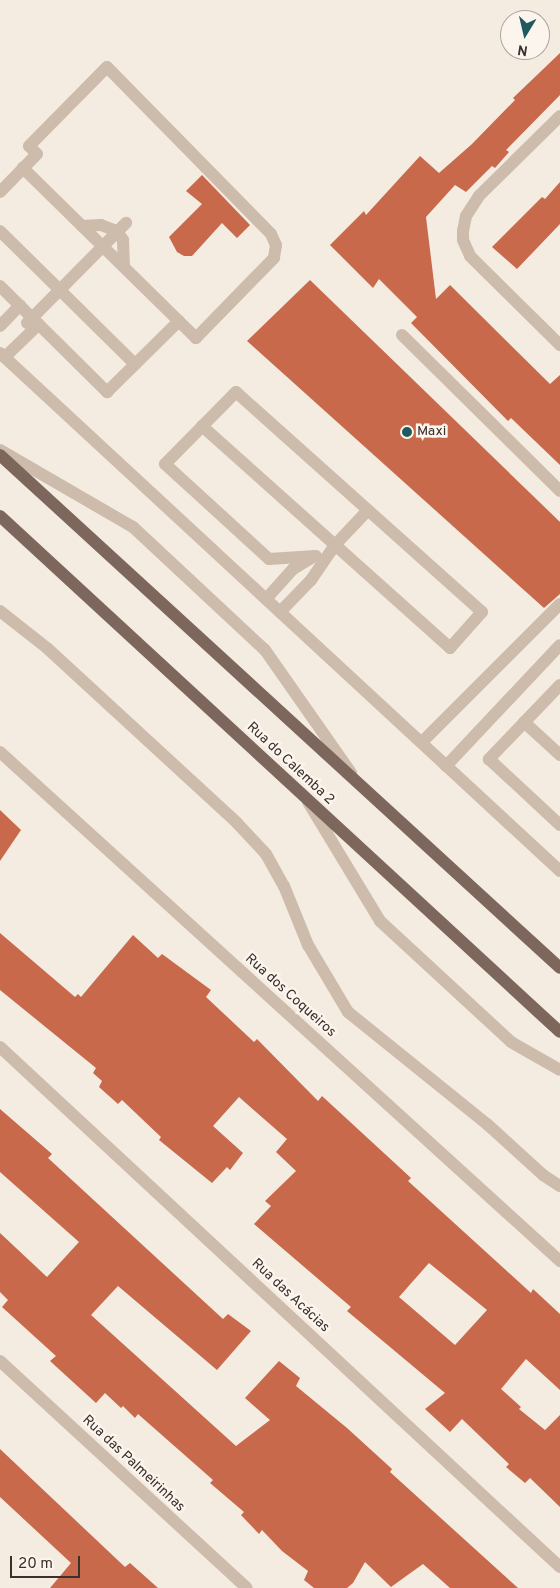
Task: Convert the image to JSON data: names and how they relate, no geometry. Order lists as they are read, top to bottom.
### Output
{
  "streets": {
    "main road": ["Rua do Calemba 2"],
    "street": ["Rua dos Coqueiros", "Rua das Acácias", "Rua das Palmeirinhas"]
  },
  "places": ["Maxi"],
  "scale_bar": "20 m",
  "north": "bottom"
}
